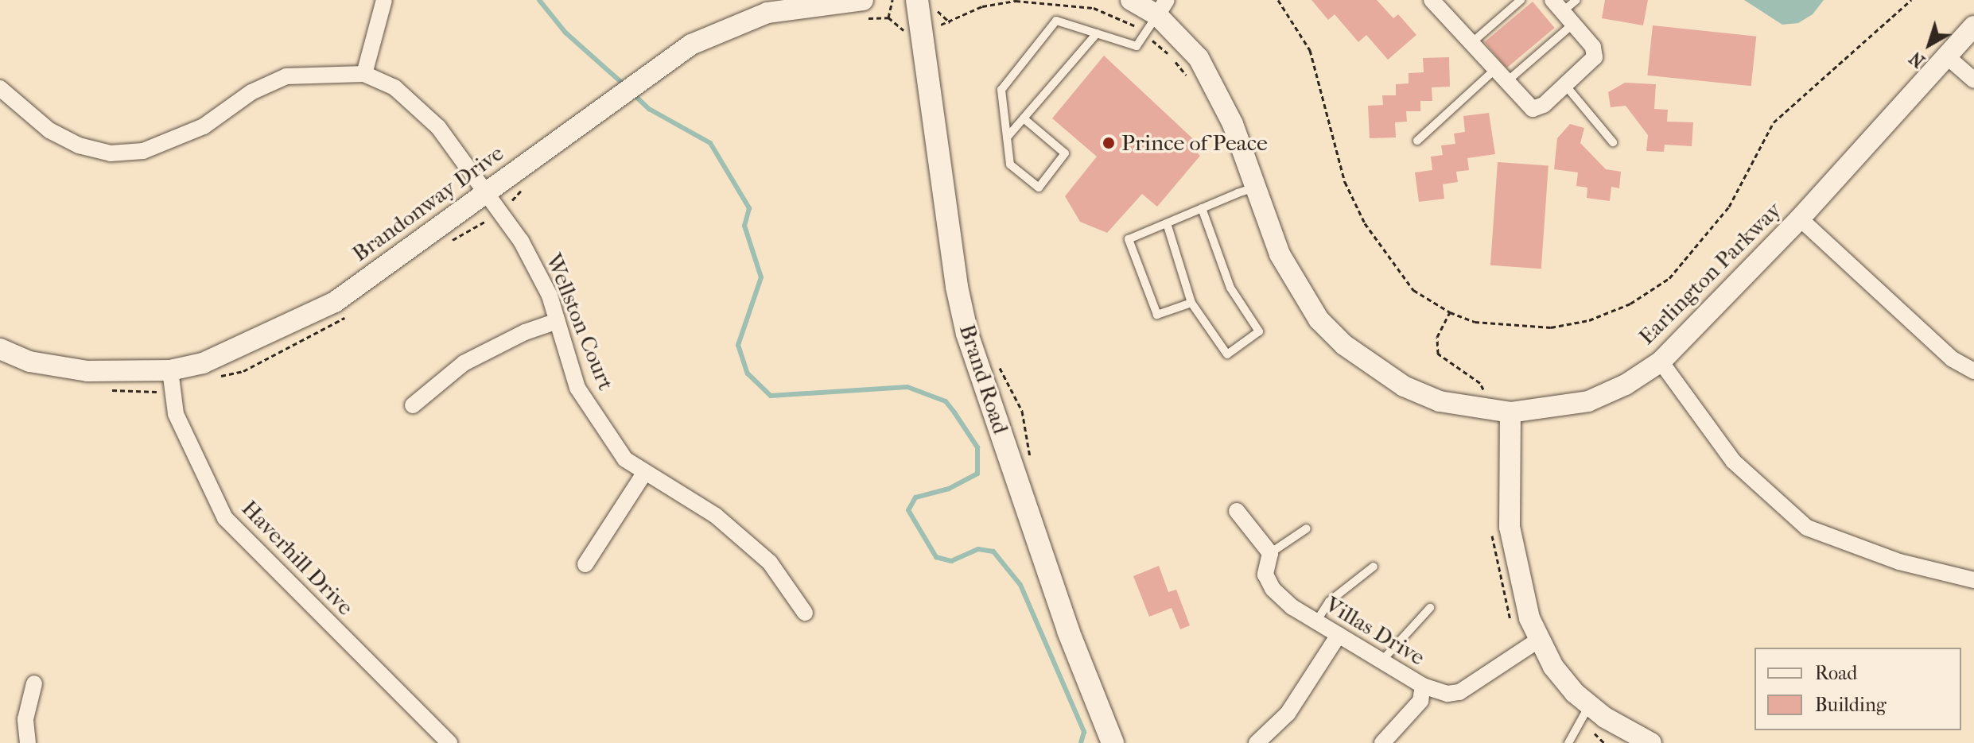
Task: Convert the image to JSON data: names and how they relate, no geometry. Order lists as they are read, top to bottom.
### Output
{
  "streets": {
    "main road": ["Brand Road"],
    "street": [
      "Brandonway Drive",
      "Earlington Parkway",
      "Wellston Court",
      "Haverhill Drive",
      "Villas Drive"
    ]
  },
  "crossings": [
    ["Brandonway Drive", "Wellston Court"],
    ["Brandonway Drive", "Haverhill Drive"]
  ],
  "places": ["Prince of Peace"],
  "legend": ["Road", "Building"],
  "north": "bottom left"
}
